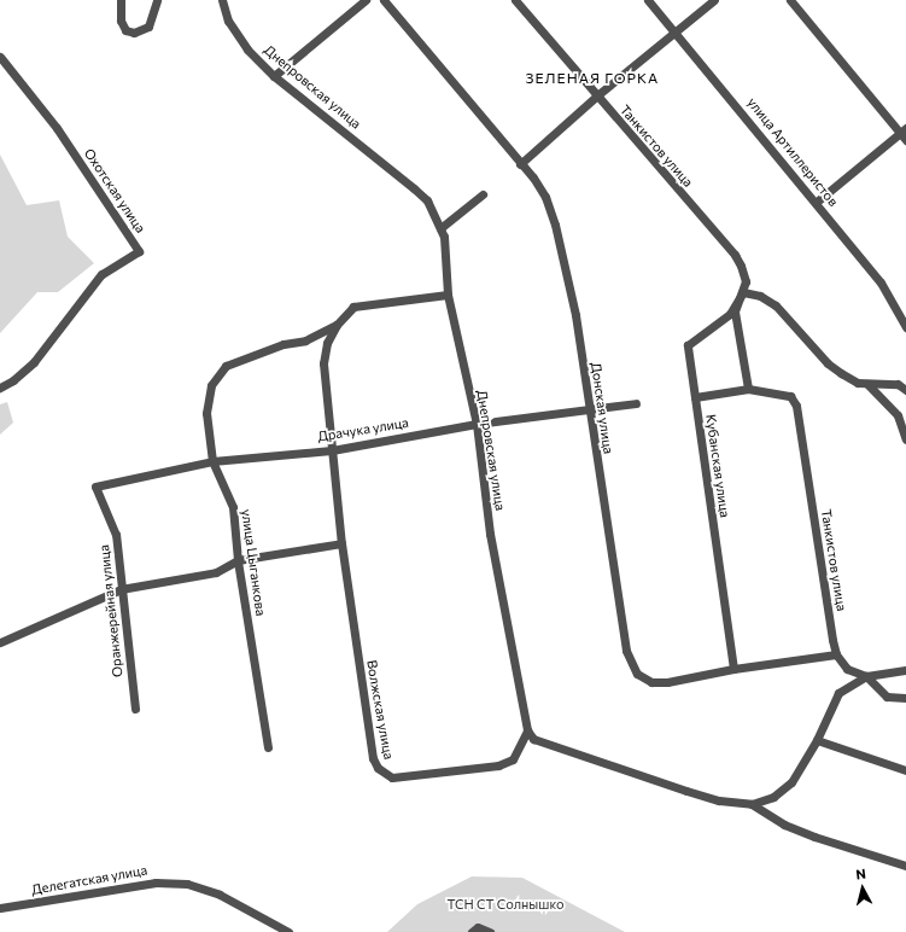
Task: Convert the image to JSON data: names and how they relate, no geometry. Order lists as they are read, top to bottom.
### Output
{
  "streets": {
    "street": [
      "Днепровская улица",
      "Танкистов улица",
      "улица Артиллеристов",
      "Охотская улица",
      "Донская улица",
      "Драчука улица",
      "Кубанская улица",
      "улица Цыганкова",
      "Оранжерейная улица",
      "Волжская улица",
      "Делегатская улица"
    ]
  },
  "crossings": [
    ["Днепровская улица", "Драчука улица"],
    ["Днепровская улица", "Волжская улица"],
    ["Танкистов улица", "Донская улица"],
    ["Танкистов улица", "Кубанская улица"],
    ["Донская улица", "Драчука улица"],
    ["Донская улица", "Кубанская улица"],
    ["Драчука улица", "улица Цыганкова"],
    ["Драчука улица", "Оранжерейная улица"],
    ["Драчука улица", "Волжская улица"],
    ["улица Цыганкова", "Волжская улица"]
  ],
  "districts": ["ЗЕЛЕНАЯ ГОРКА"],
  "parks": ["ТСН СТ Солнышко"],
  "north": "top"
}
